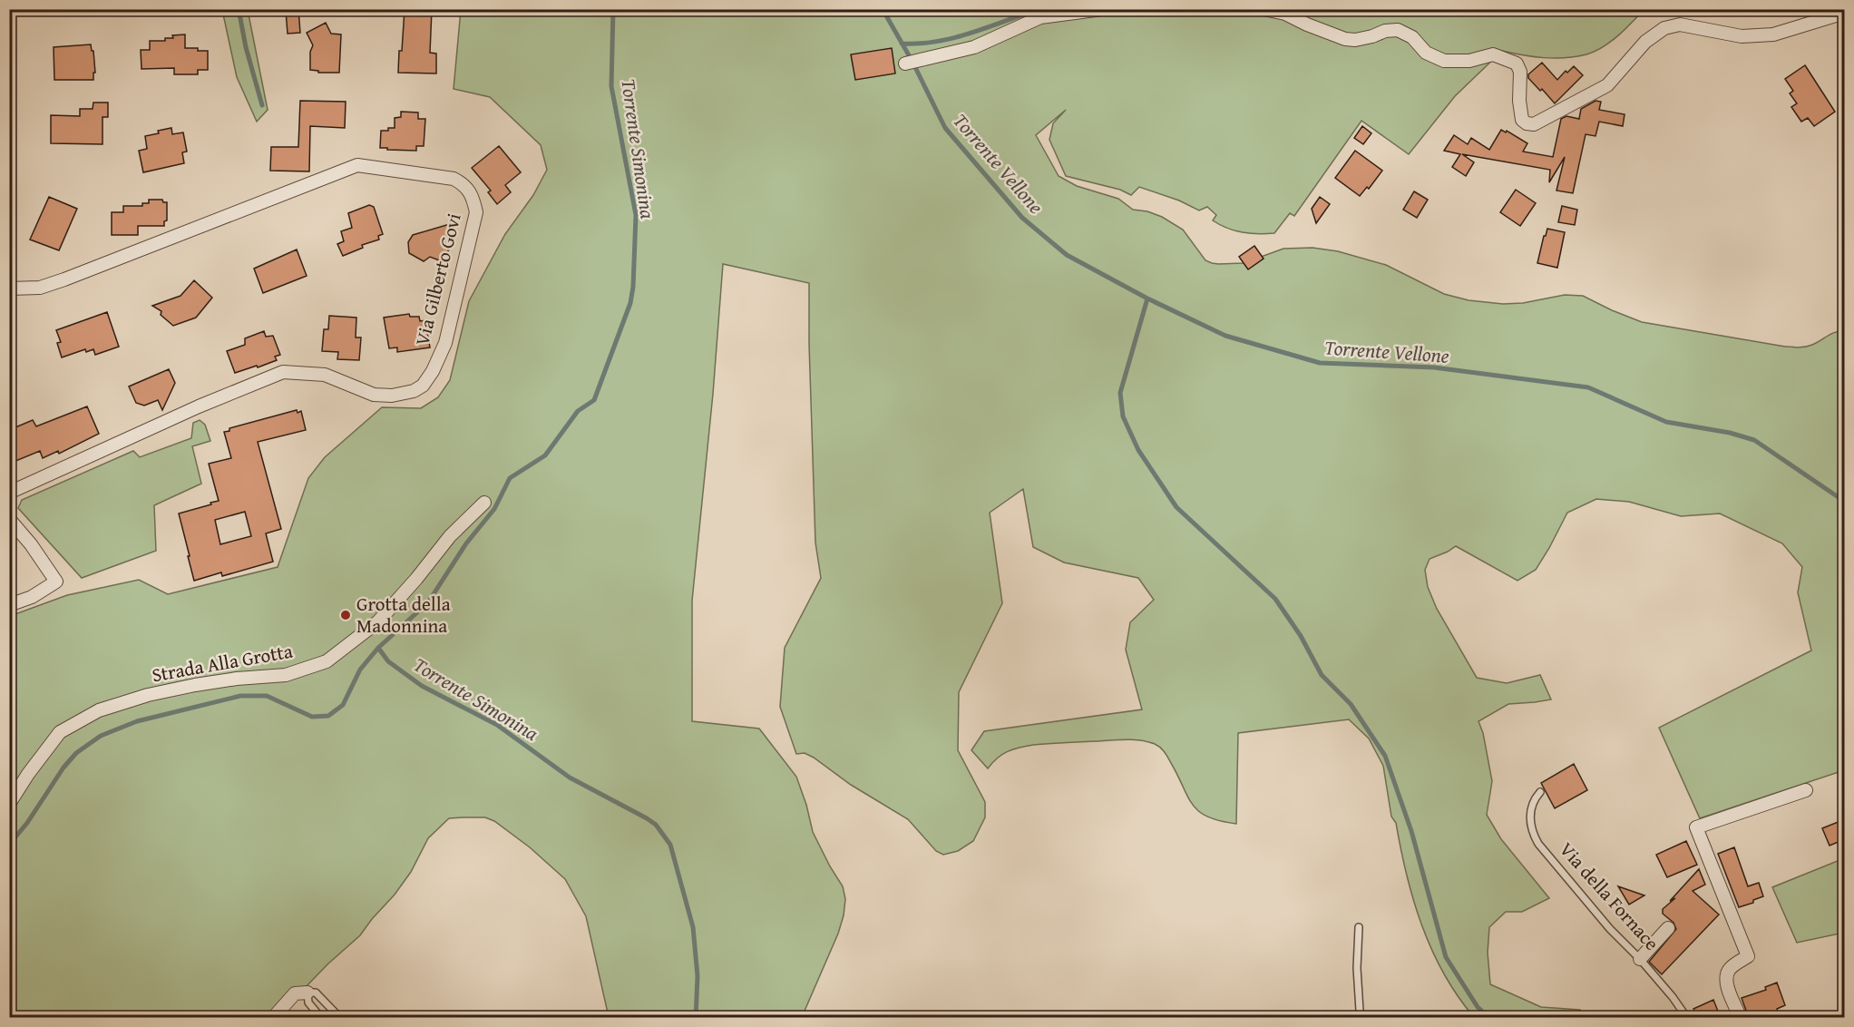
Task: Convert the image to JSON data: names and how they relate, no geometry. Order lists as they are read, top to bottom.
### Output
{
  "streets": {
    "street": ["Via Gilberto Govi", "Strada Alla Grotta"],
    "lane": ["Via della Fornace"]
  },
  "water": ["Torrente Simonina", "Torrente Vellone"],
  "places": ["Grotta della Madonnina"]
}
